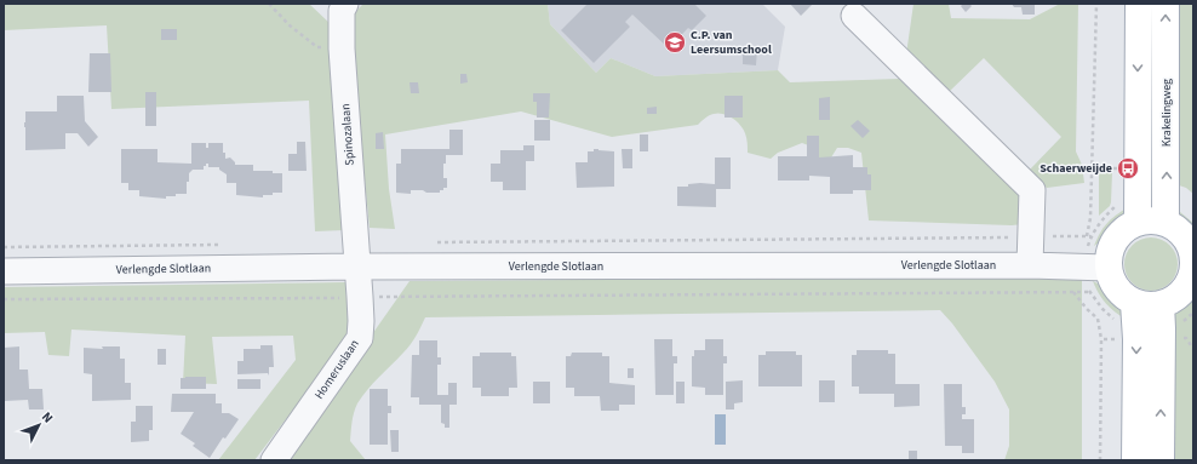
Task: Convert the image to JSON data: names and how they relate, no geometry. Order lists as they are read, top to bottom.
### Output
{
  "streets": {
    "main road": ["Krakelingweg"],
    "street": ["Spinozalaan", "Verlengde Slotlaan", "Homeruslaan"]
  },
  "crossings": [
    ["Krakelingweg", "Verlengde Slotlaan"],
    ["Spinozalaan", "Verlengde Slotlaan"],
    ["Spinozalaan", "Homeruslaan"],
    ["Verlengde Slotlaan", "Homeruslaan"]
  ],
  "places": {
    "school or university": ["C.P. van Leersumschool"],
    "bus stop": ["Schaerweijde"]
  },
  "north": "top right"
}
